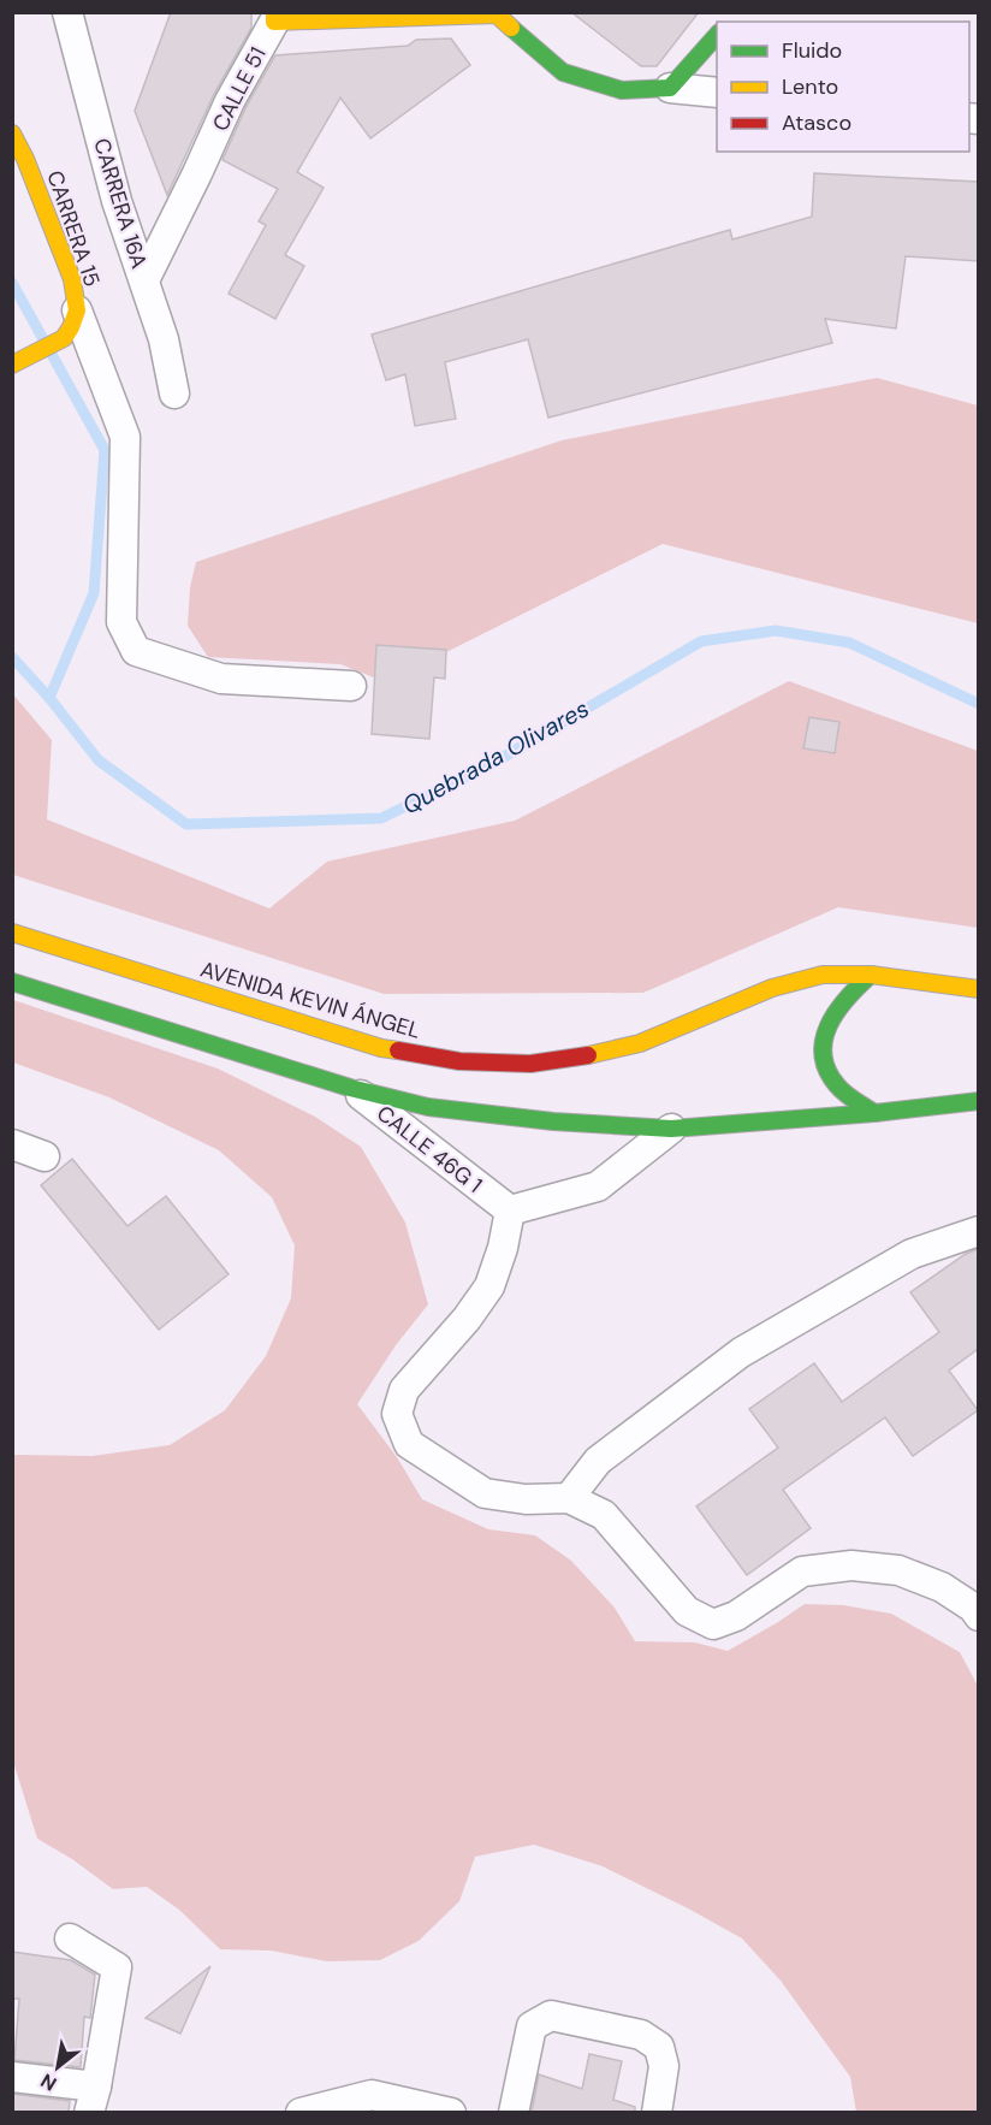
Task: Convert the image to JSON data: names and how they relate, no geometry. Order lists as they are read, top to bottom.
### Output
{
  "streets": {
    "main road": ["CALLE 51", "CARRERA 15", "AVENIDA KEVIN ÁNGEL"],
    "street": ["CARRERA 16A", "CALLE 46G 1"]
  },
  "crossings": [
    ["CALLE 51", "CARRERA 16A"]
  ],
  "water": ["Quebrada Olivares"],
  "legend": ["Fluido", "Lento", "Atasco"],
  "north": "bottom left"
}
